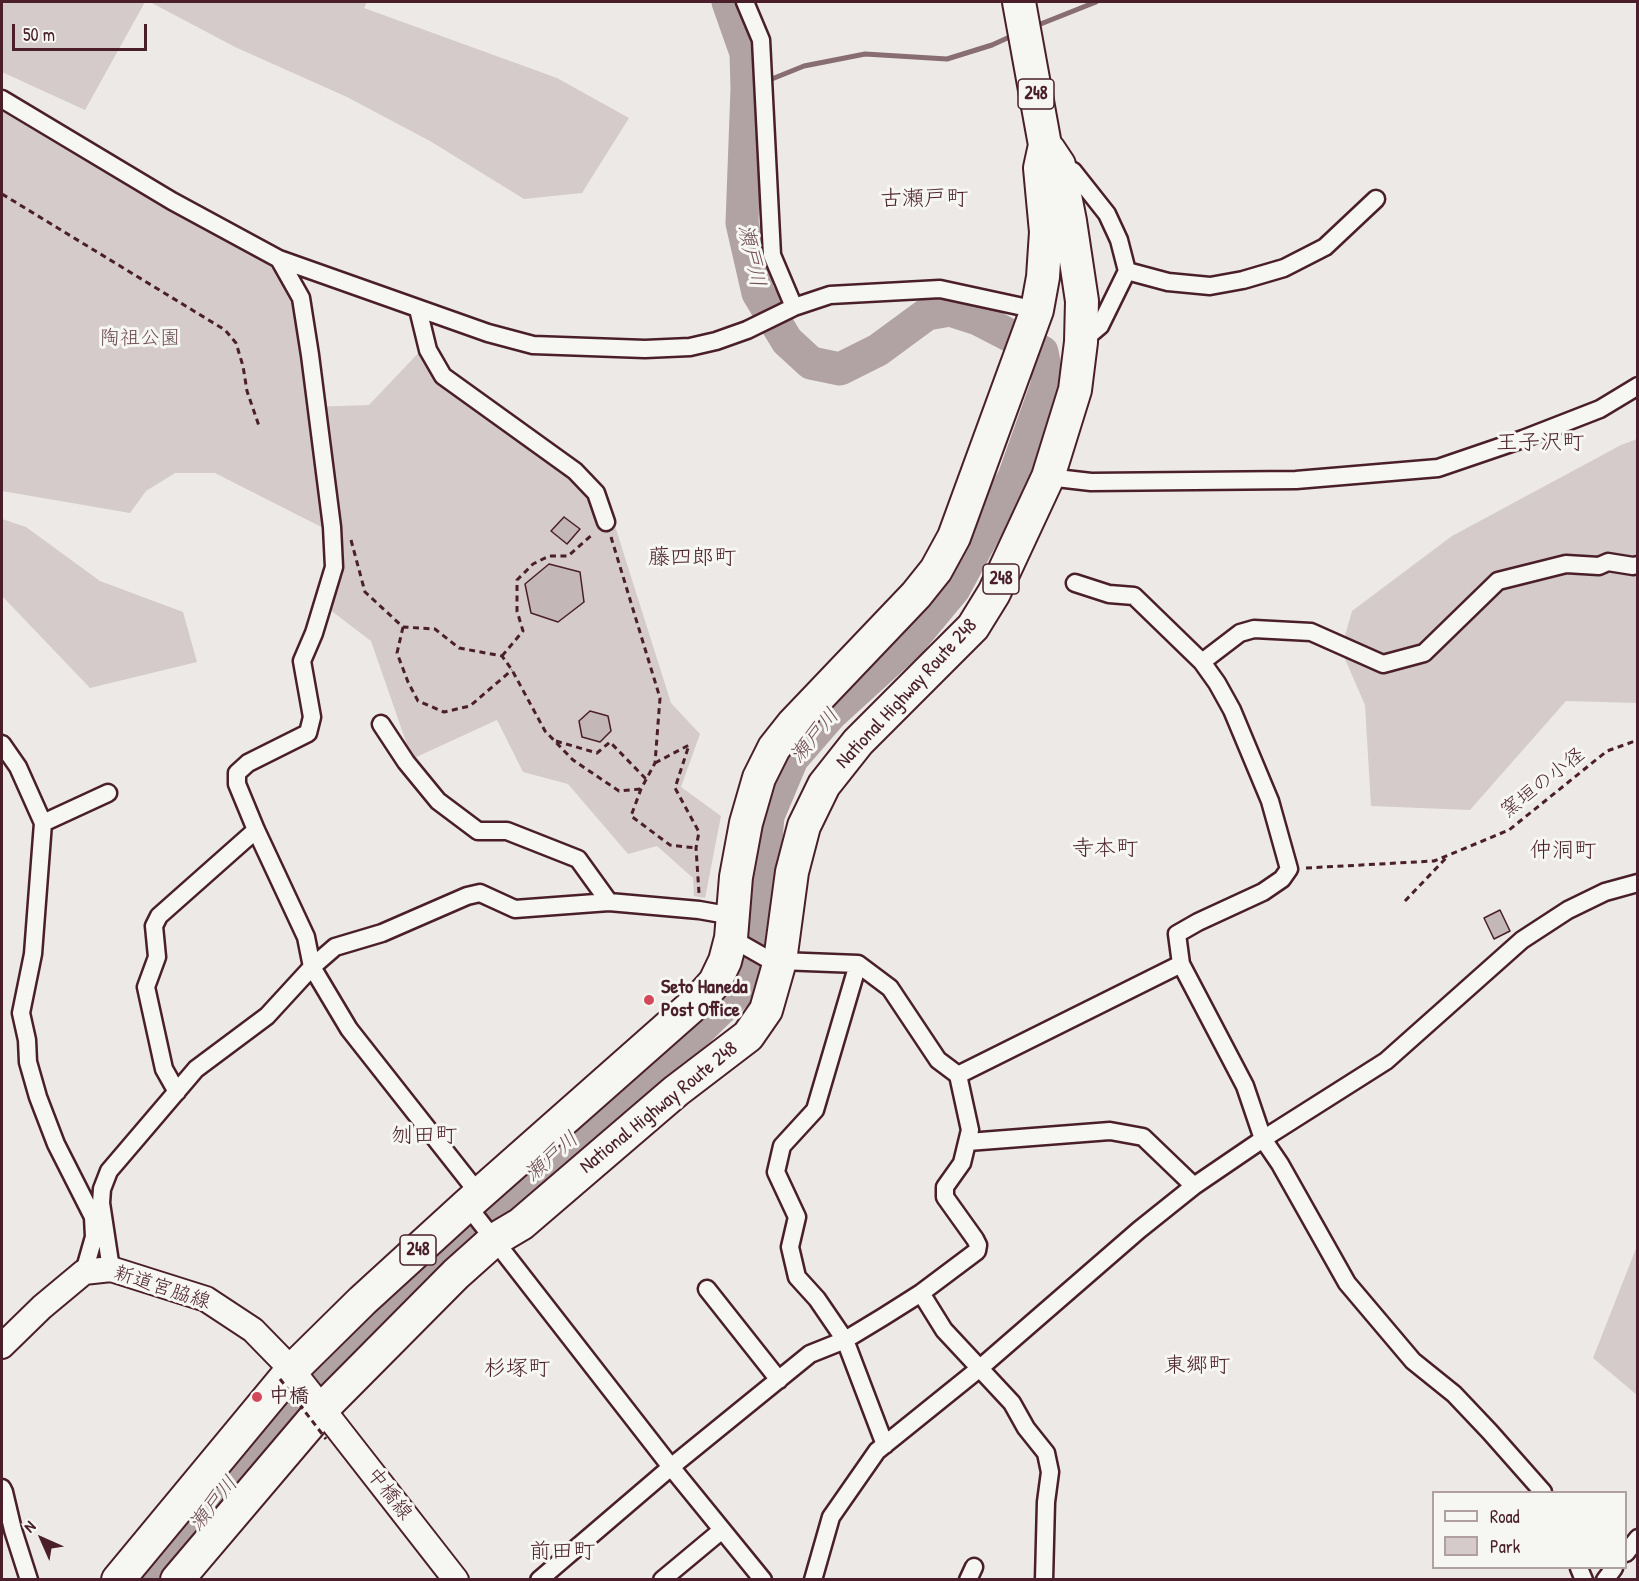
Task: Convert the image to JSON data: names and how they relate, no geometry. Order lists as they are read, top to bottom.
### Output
{
  "streets": {
    "highway": ["248", "National Highway Route 248"],
    "street": ["新道宮脇線", "中橋線"],
    "path": ["窯垣の小径"]
  },
  "crossings": [
    ["National Highway Route 248", "新道宮脇線"],
    ["National Highway Route 248", "中橋線"],
    ["新道宮脇線", "中橋線"]
  ],
  "districts": [
    "古瀬戸町",
    "王子沢町",
    "藤四郎町",
    "寺本町",
    "仲洞町",
    "刎田町",
    "東郷町",
    "杉塚町",
    "前田町"
  ],
  "water": ["瀬戸川"],
  "parks": ["陶祖公園"],
  "places": ["Seto Haneda Post Office", "中橋"],
  "legend": ["Road", "Park"],
  "scale_bar": "50 m",
  "north": "top left"
}
